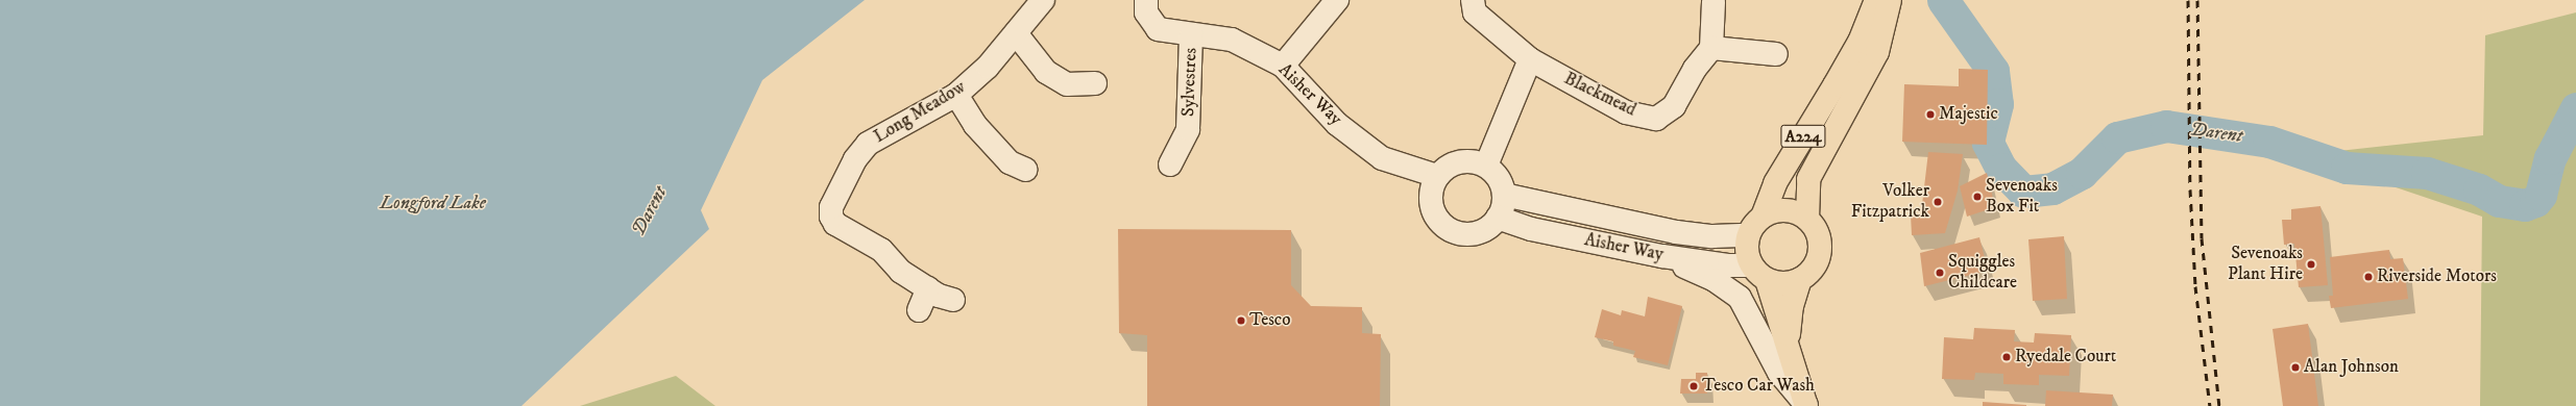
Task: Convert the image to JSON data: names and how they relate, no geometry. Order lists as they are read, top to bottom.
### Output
{
  "streets": {
    "main road": ["A224"],
    "street": [
      "Sylvestres",
      "Aisher Way",
      "Blackmead",
      "Long Meadow"
    ]
  },
  "crossings": [
    ["Sylvestres", "Aisher Way"],
    ["Aisher Way", "A224"]
  ],
  "water": ["Darent", "Longford Lake"],
  "places": [
    "Majestic",
    "Sevenoaks Box Fit",
    "Volker Fitzpatrick",
    "Sevenoaks Plant Hire",
    "Squiggles Childcare",
    "Riverside Motors",
    "Tesco",
    "Ryedale Court",
    "Alan Johnson",
    "Tesco Car Wash"
  ]
}
